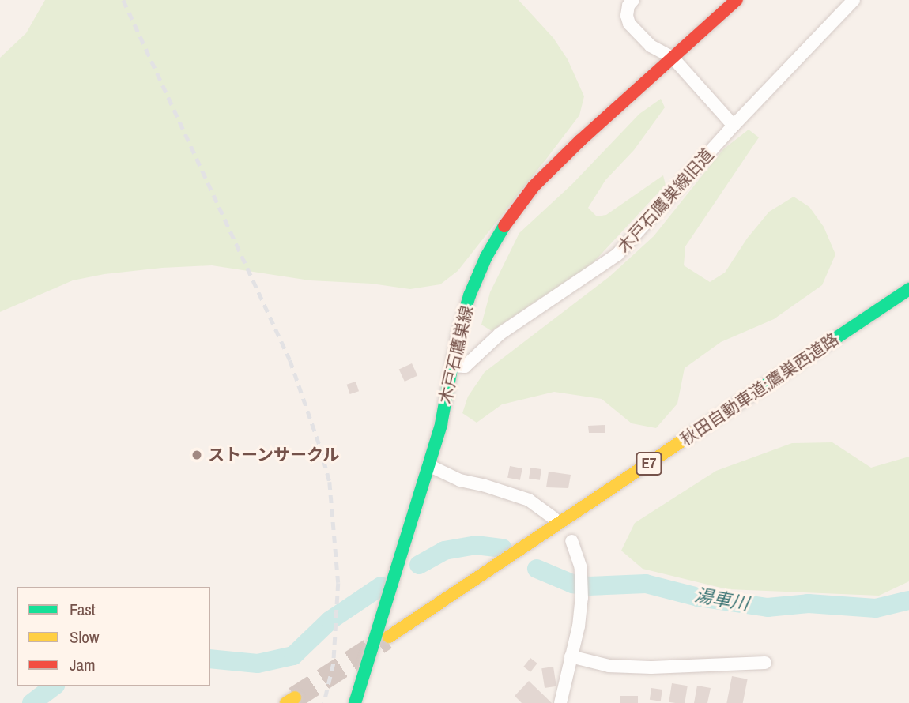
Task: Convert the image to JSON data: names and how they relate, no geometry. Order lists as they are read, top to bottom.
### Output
{
  "streets": {
    "main road": ["木戸石鷹巣線", "秋田自動車道;鷹巣西道路", "E7"],
    "street": ["木戸石鷹巣線旧道"]
  },
  "crossings": [
    ["木戸石鷹巣線旧道", "木戸石鷹巣線"]
  ],
  "water": ["湯車川"],
  "places": ["ストーンサークル"],
  "legend": ["Fast", "Slow", "Jam"]
}
